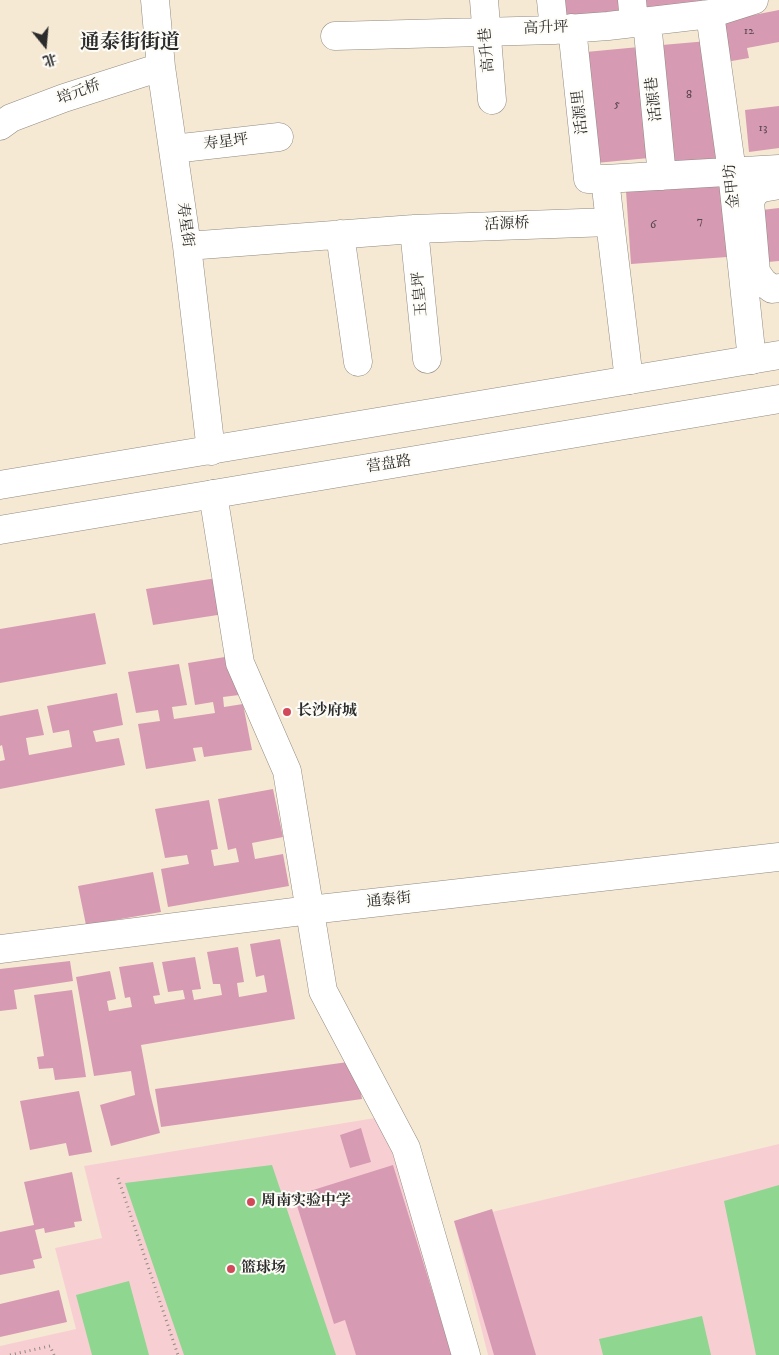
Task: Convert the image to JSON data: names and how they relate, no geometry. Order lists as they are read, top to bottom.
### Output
{
  "streets": {
    "street": [
      "高升坪",
      "高升巷",
      "培元桥",
      "活源巷",
      "活源里",
      "寿星坪",
      "金甲坊",
      "寿星街",
      "活源桥",
      "玉皇坪",
      "营盘路",
      "通泰街"
    ]
  },
  "crossings": [
    ["高升坪", "高升巷"],
    ["高升坪", "活源巷"],
    ["高升坪", "活源里"],
    ["高升坪", "金甲坊"],
    ["培元桥", "寿星街"],
    ["寿星坪", "寿星街"],
    ["寿星街", "活源桥"],
    ["活源桥", "玉皇坪"]
  ],
  "districts": ["通泰街街道"],
  "places": ["长沙府城", "周南实验中学", "篮球场"],
  "house_numbers": [
    "12",
    "8",
    "5",
    "13",
    "7",
    "6"
  ],
  "north": "bottom"
}
